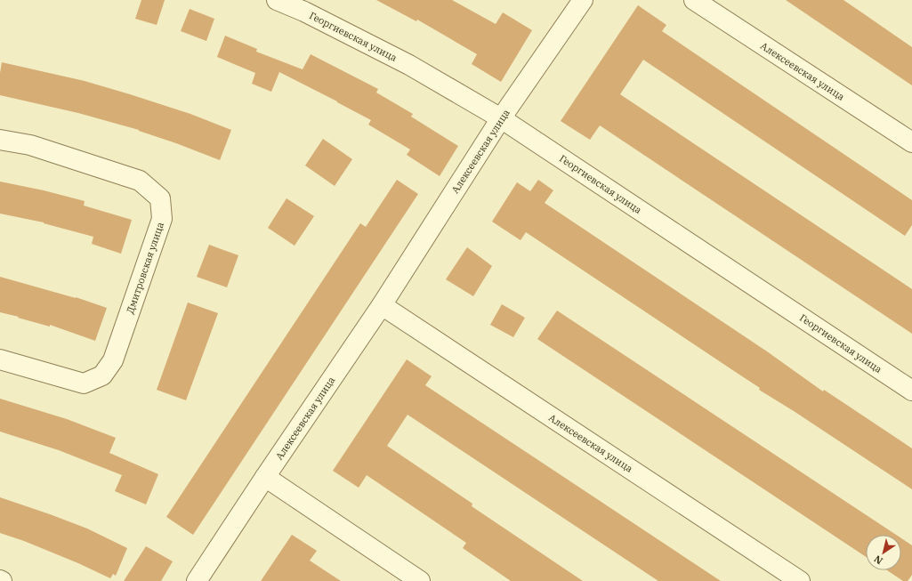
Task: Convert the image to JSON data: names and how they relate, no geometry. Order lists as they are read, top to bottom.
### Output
{
  "streets": {
    "street": ["Георгиевская улица", "Алексеевская улица", "Дмитровская улица"]
  },
  "crossings": [
    ["Георгиевская улица", "Алексеевская улица"]
  ],
  "north": "bottom left"
}
